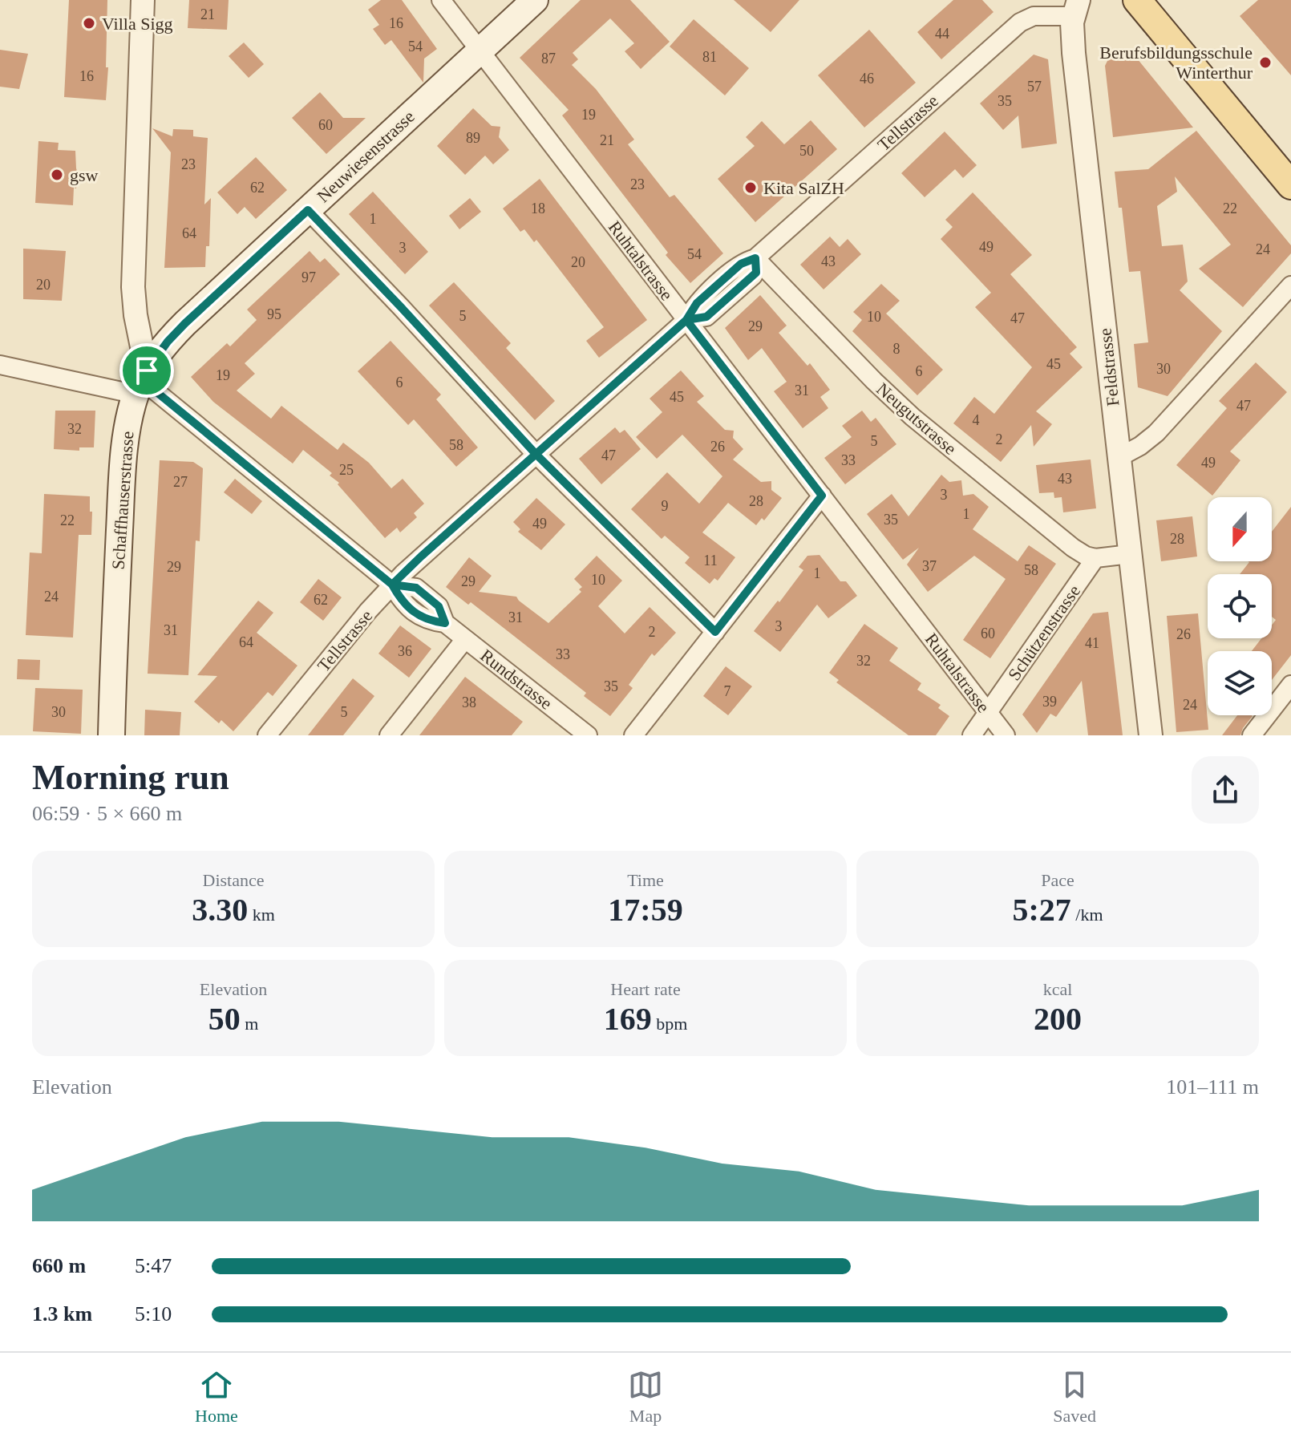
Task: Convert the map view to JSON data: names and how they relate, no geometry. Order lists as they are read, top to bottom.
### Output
{
  "streets": {
    "main road": ["Neuwiesenstrasse", "Schaffhauserstrasse"],
    "street": [
      "Tellstrasse",
      "Ruhtalstrasse",
      "Feldstrasse",
      "Neugutstrasse",
      "Schützenstrasse",
      "Rundstrasse"
    ]
  },
  "crossings": [
    ["Tellstrasse", "Ruhtalstrasse"],
    ["Tellstrasse", "Feldstrasse"],
    ["Tellstrasse", "Neugutstrasse"],
    ["Tellstrasse", "Rundstrasse"],
    ["Neuwiesenstrasse", "Ruhtalstrasse"],
    ["Neuwiesenstrasse", "Schaffhauserstrasse"],
    ["Neuwiesenstrasse", "Rundstrasse"],
    ["Ruhtalstrasse", "Schützenstrasse"],
    ["Neugutstrasse", "Schützenstrasse"],
    ["Schaffhauserstrasse", "Rundstrasse"]
  ],
  "places": [
    "Villa Sigg",
    "Berufsbildungsschule Winterthur",
    "gsw",
    "Kita SalZH"
  ],
  "house_numbers": [
    "21",
    "16",
    "44",
    "54",
    "81",
    "87",
    "16",
    "46",
    "57",
    "35",
    "19",
    "60",
    "89",
    "21",
    "50",
    "23",
    "23",
    "62",
    "18",
    "22",
    "1",
    "64",
    "49",
    "3",
    "24",
    "54",
    "43",
    "20",
    "97",
    "20",
    "95",
    "5",
    "10",
    "47",
    "29",
    "8",
    "45",
    "30",
    "6",
    "19",
    "6",
    "31",
    "45",
    "47",
    "4",
    "32",
    "2",
    "5",
    "58",
    "26",
    "47",
    "33",
    "49",
    "25",
    "43",
    "27",
    "3",
    "28",
    "9",
    "1",
    "35",
    "22",
    "49",
    "28",
    "11",
    "37",
    "29",
    "58",
    "1",
    "10",
    "29",
    "24",
    "62",
    "31",
    "3",
    "31",
    "2",
    "60",
    "26",
    "64",
    "41",
    "36",
    "33",
    "32",
    "35",
    "7",
    "39",
    "38",
    "24",
    "30",
    "5"
  ],
  "north": "bottom",
  "page": {
    "heading": ["Morning run", "06:59 · 5 × 660 m"],
    "stats": [
      ["Distance", "3.30 km"],
      ["Time", "17:59"],
      ["Pace", "5:27 /km"],
      ["Elevation", "50 m"],
      ["Heart rate", "169 bpm"],
      ["kcal", "200"]
    ],
    "chart": ["Elevation", "101–111 m"],
    "list": [
      {
        "name": "660 m",
        "note": "5:47"
      },
      {
        "name": "1.3 km",
        "note": "5:10"
      }
    ],
    "tabs": ["Home", "Map", "Saved"]
  }
}
